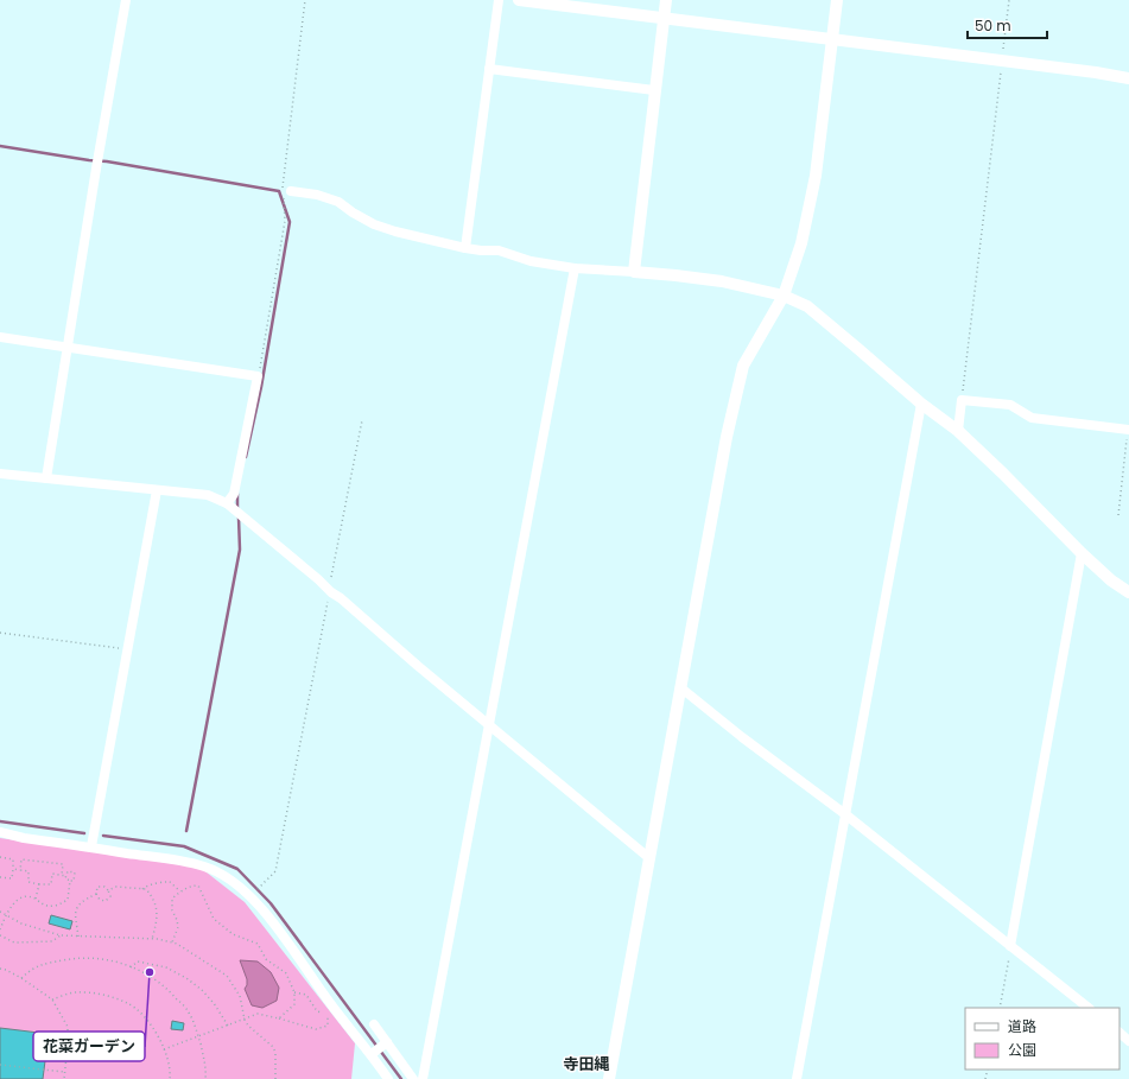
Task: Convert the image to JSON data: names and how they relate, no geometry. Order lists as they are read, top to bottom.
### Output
{
  "districts": ["寺田縄"],
  "places": ["花菜ガーデン"],
  "legend": ["道路", "公園"],
  "scale_bar": "50 m"
}
